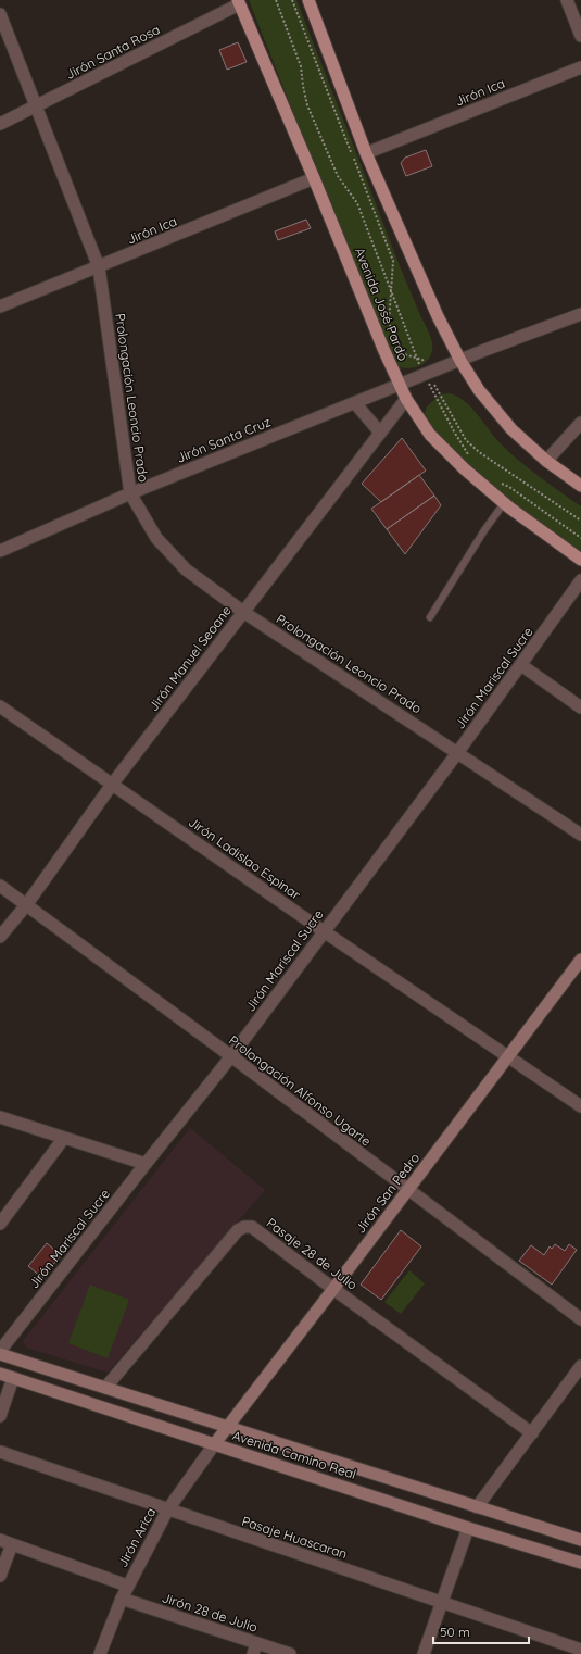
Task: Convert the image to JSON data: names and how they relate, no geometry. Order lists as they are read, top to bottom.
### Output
{
  "streets": {
    "main road": ["Avenida José Pardo", "Jirón San Pedro", "Avenida Camino Real"],
    "street": [
      "Jirón Santa Rosa",
      "Jirón Ica",
      "Prolongación Leoncio Prado",
      "Jirón Santa Cruz",
      "Jirón Manuel Seoane",
      "Jirón Mariscal Sucre",
      "Jirón Ladislao Espinar",
      "Prolongación Alfonso Ugarte",
      "Pasaje 28 de Julio",
      "Jirón Arica",
      "Pasaje Huascaran",
      "Jirón 28 de Julio"
    ]
  },
  "crossings": [
    ["Jirón Santa Rosa", "Avenida José Pardo"],
    ["Jirón Santa Rosa", "Prolongación Leoncio Prado"],
    ["Jirón Ica", "Avenida José Pardo"],
    ["Jirón Ica", "Prolongación Leoncio Prado"],
    ["Avenida José Pardo", "Jirón Santa Cruz"],
    ["Avenida José Pardo", "Jirón Manuel Seoane"],
    ["Prolongación Leoncio Prado", "Jirón Santa Cruz"],
    ["Prolongación Leoncio Prado", "Jirón Manuel Seoane"],
    ["Prolongación Leoncio Prado", "Jirón Mariscal Sucre"],
    ["Jirón Manuel Seoane", "Jirón Ladislao Espinar"],
    ["Jirón Manuel Seoane", "Prolongación Alfonso Ugarte"],
    ["Jirón Mariscal Sucre", "Jirón Ladislao Espinar"],
    ["Jirón Mariscal Sucre", "Prolongación Alfonso Ugarte"],
    ["Jirón Mariscal Sucre", "Avenida Camino Real"],
    ["Jirón Ladislao Espinar", "Jirón San Pedro"],
    ["Prolongación Alfonso Ugarte", "Jirón San Pedro"],
    ["Jirón San Pedro", "Pasaje 28 de Julio"],
    ["Jirón San Pedro", "Avenida Camino Real"],
    ["Jirón San Pedro", "Jirón Arica"],
    ["Pasaje 28 de Julio", "Avenida Camino Real"],
    ["Avenida Camino Real", "Jirón Arica"],
    ["Jirón Arica", "Pasaje Huascaran"],
    ["Jirón Arica", "Jirón 28 de Julio"]
  ],
  "scale_bar": "50 m"
}
